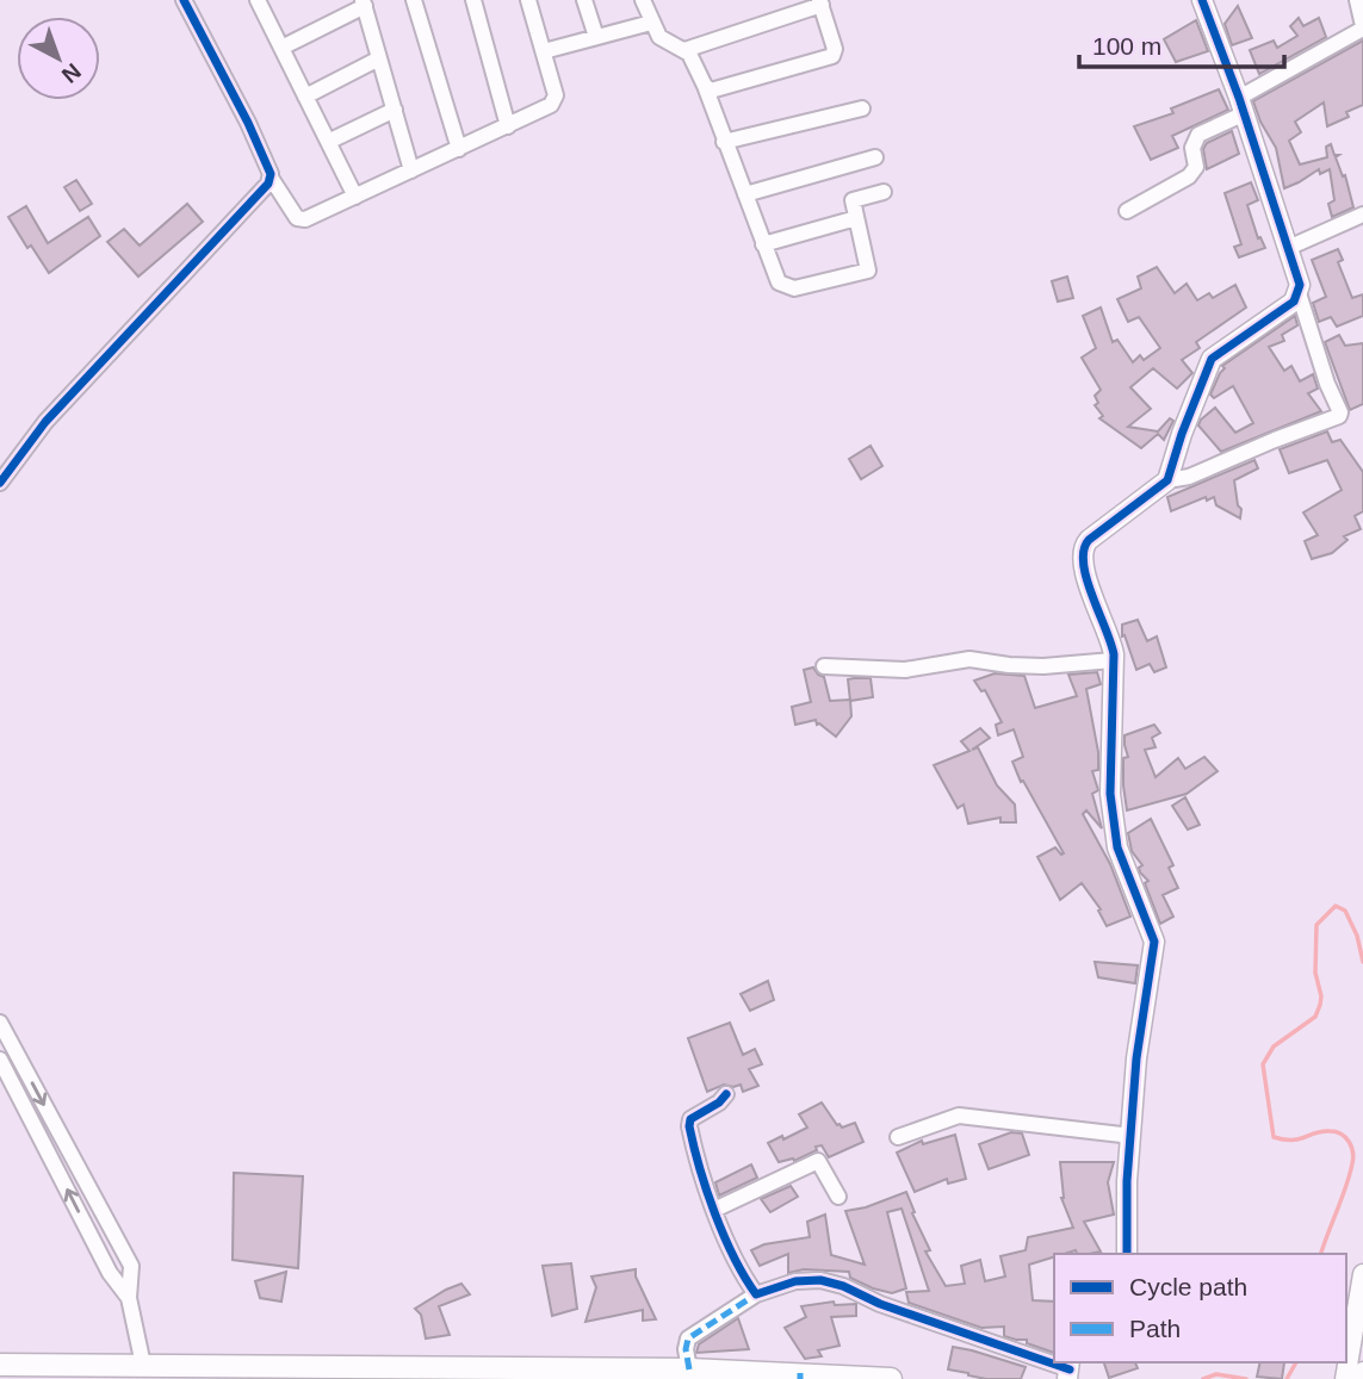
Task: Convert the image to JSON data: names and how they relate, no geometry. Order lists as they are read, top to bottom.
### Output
{
  "legend": ["Cycle path", "Path"],
  "scale_bar": "100 m",
  "north": "bottom right"
}
